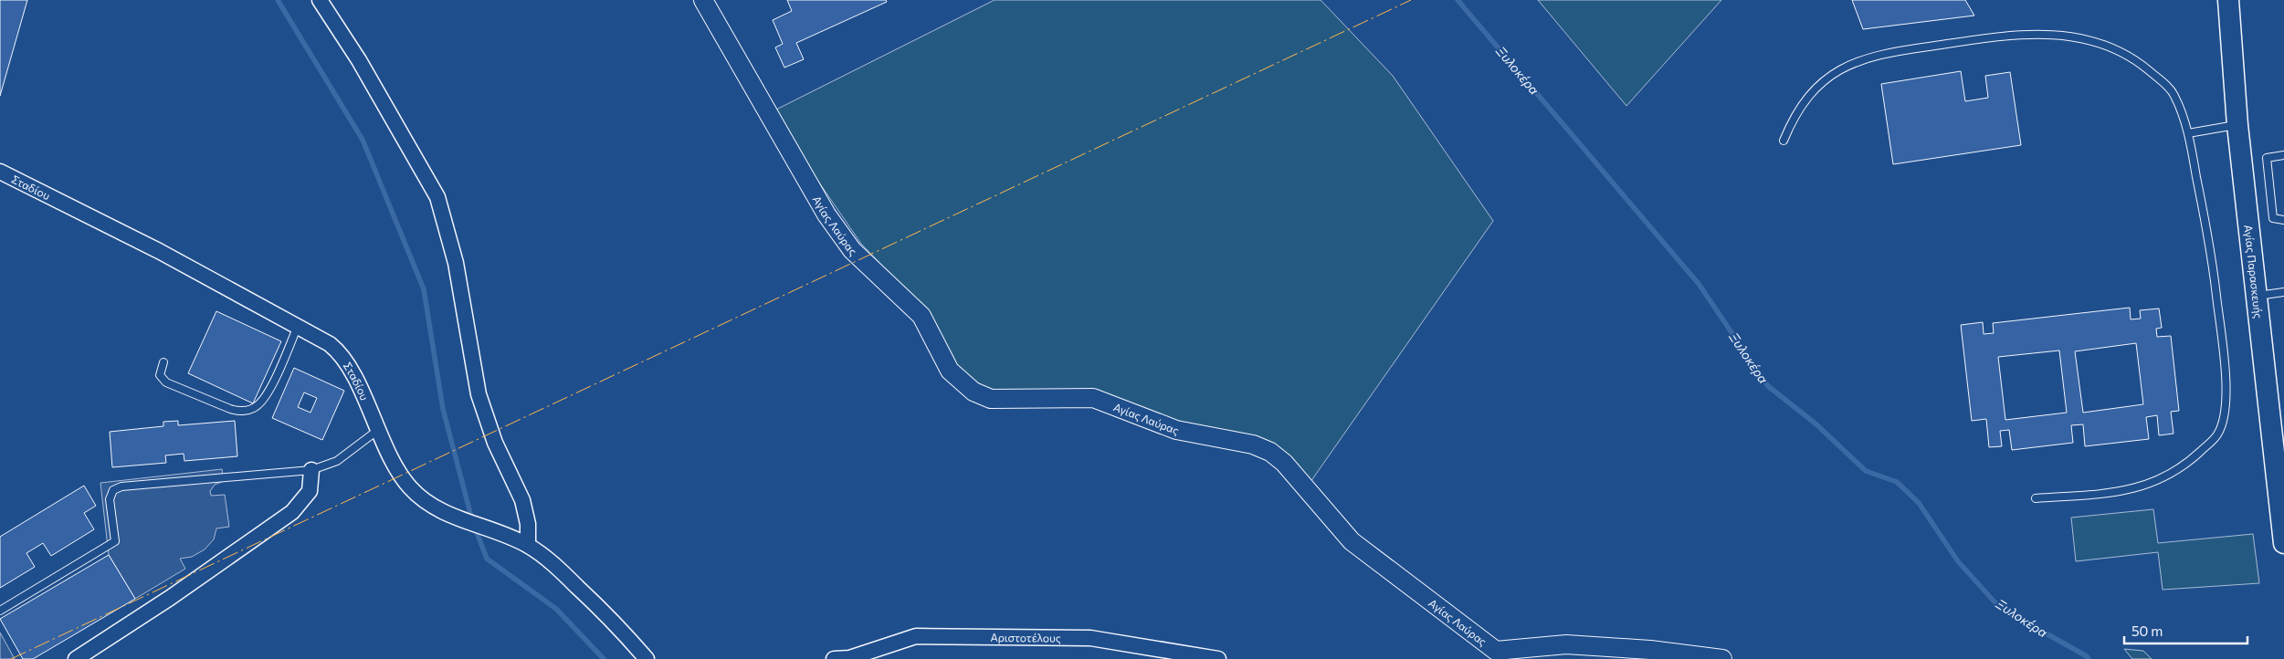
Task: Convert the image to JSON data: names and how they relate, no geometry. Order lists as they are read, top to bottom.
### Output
{
  "streets": {
    "main road": ["Αγίας Παρασκευής"],
    "street": ["Σταδίου", "Αγίας Λαύρας", "Αριστοτέλους"]
  },
  "water": ["Ξυλοκέρα"],
  "scale_bar": "50 m"
}
